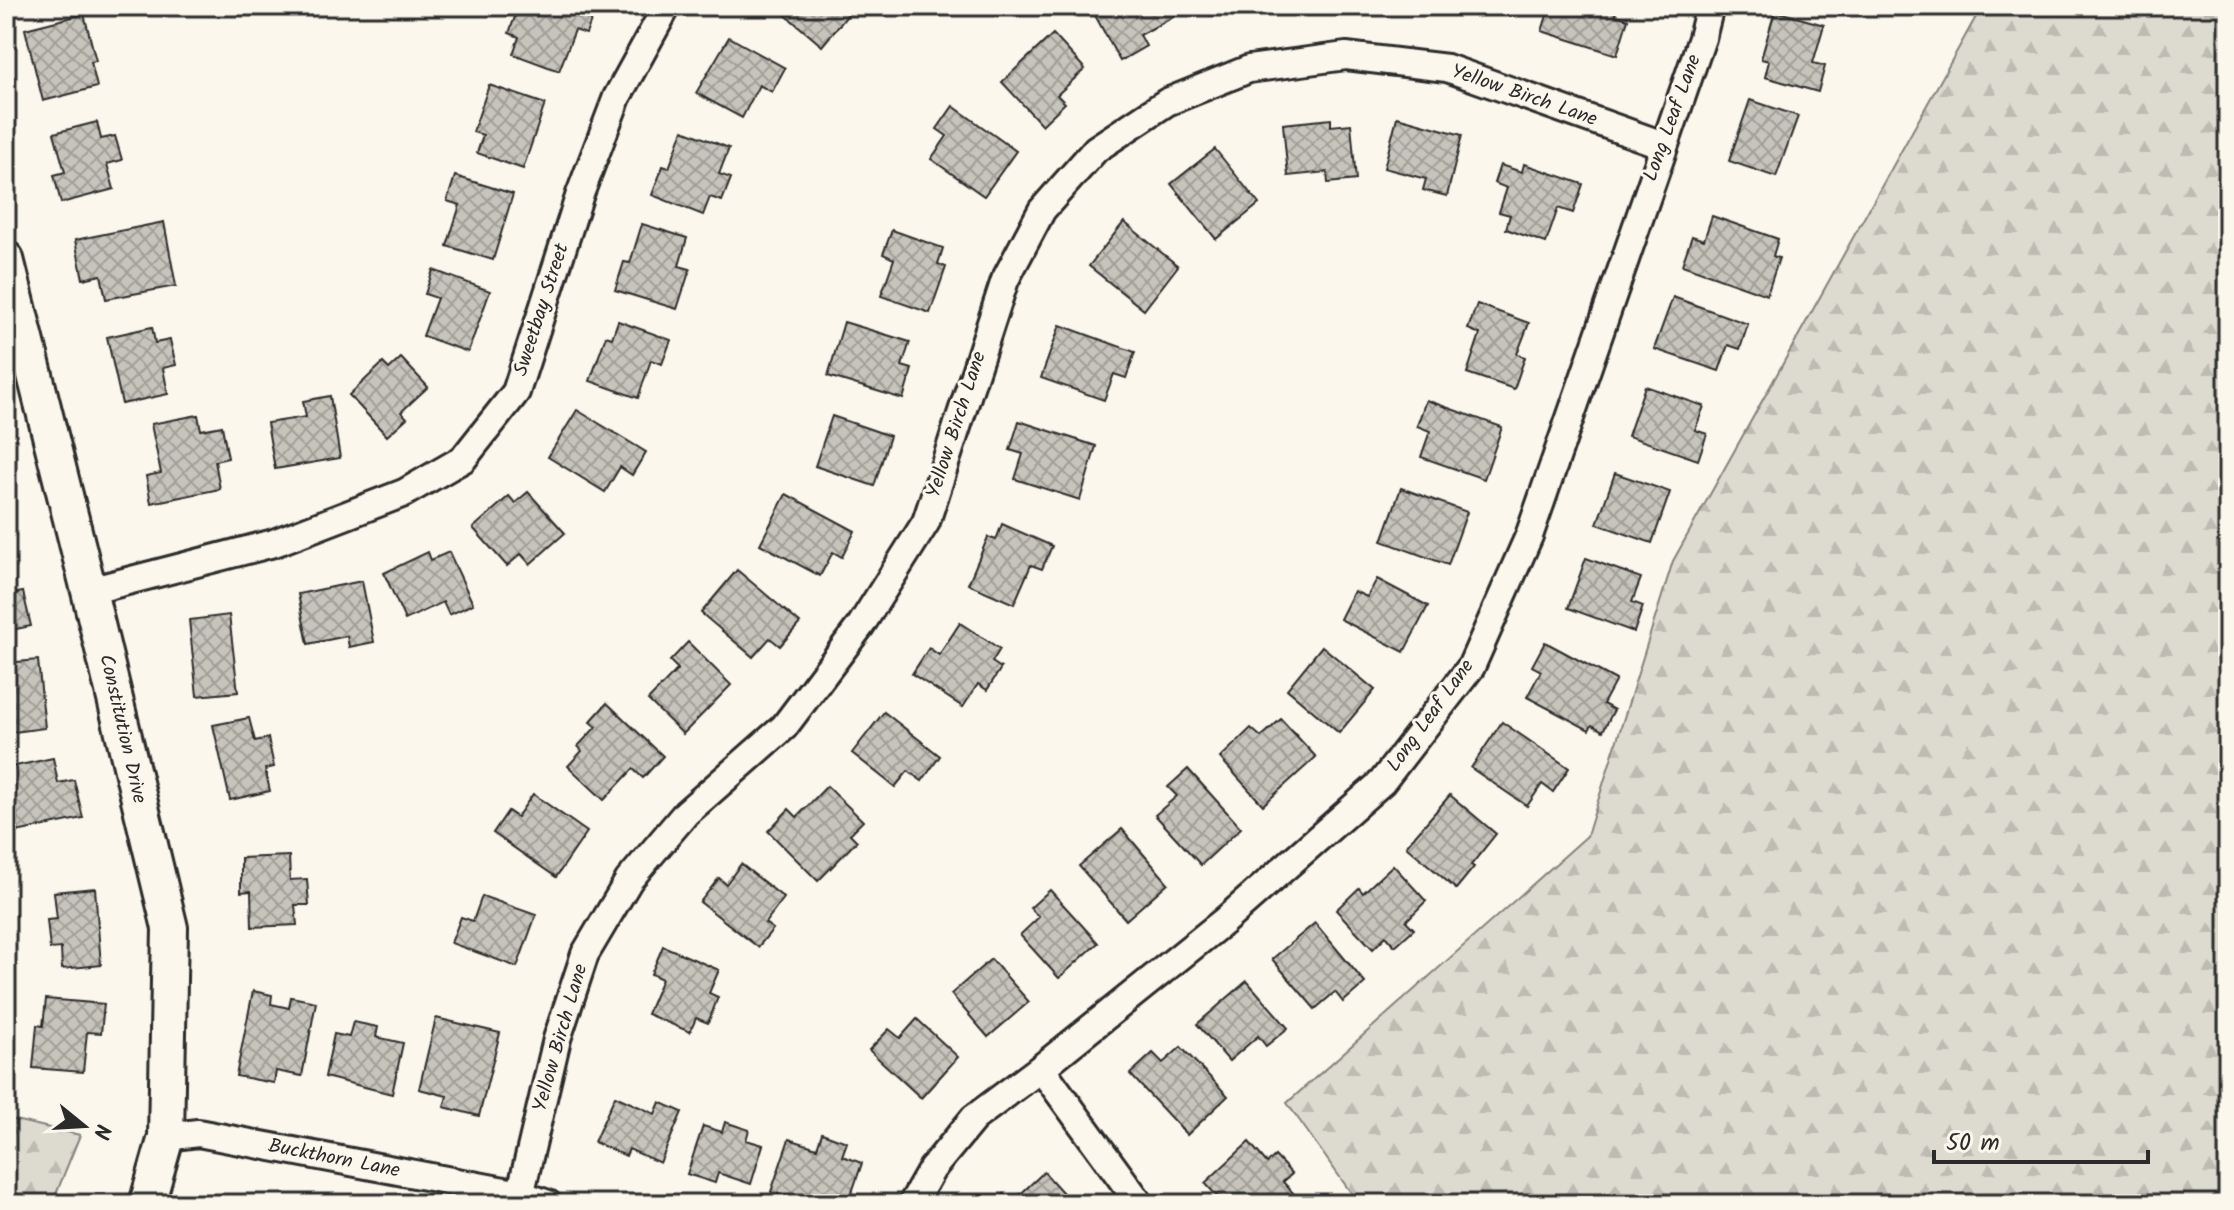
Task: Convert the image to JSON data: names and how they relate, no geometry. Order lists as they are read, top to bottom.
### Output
{
  "streets": {
    "street": [
      "Yellow Birch Lane",
      "Long Leaf Lane",
      "Sweetbay Street",
      "Constitution Drive",
      "Buckthorn Lane"
    ]
  },
  "crossings": [
    ["Yellow Birch Lane", "Long Leaf Lane"],
    ["Yellow Birch Lane", "Buckthorn Lane"],
    ["Sweetbay Street", "Constitution Drive"],
    ["Constitution Drive", "Buckthorn Lane"]
  ],
  "scale_bar": "50 m",
  "north": "right"
}
